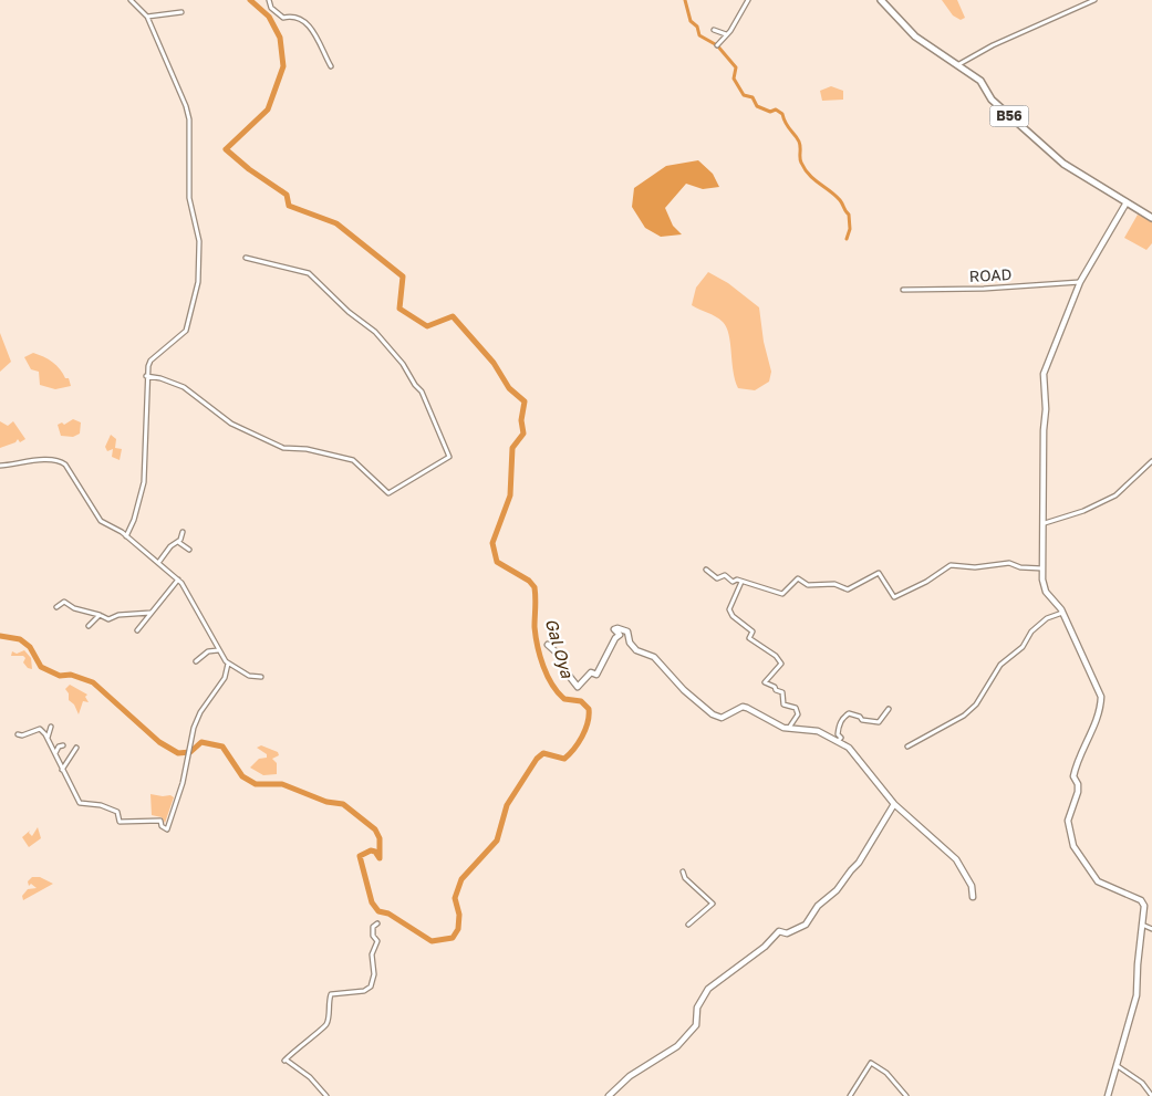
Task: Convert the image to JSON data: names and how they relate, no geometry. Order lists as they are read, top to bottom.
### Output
{
  "streets": {
    "main road": ["B56"],
    "street": ["ROAD"]
  },
  "water": ["Gal Oya"]
}
